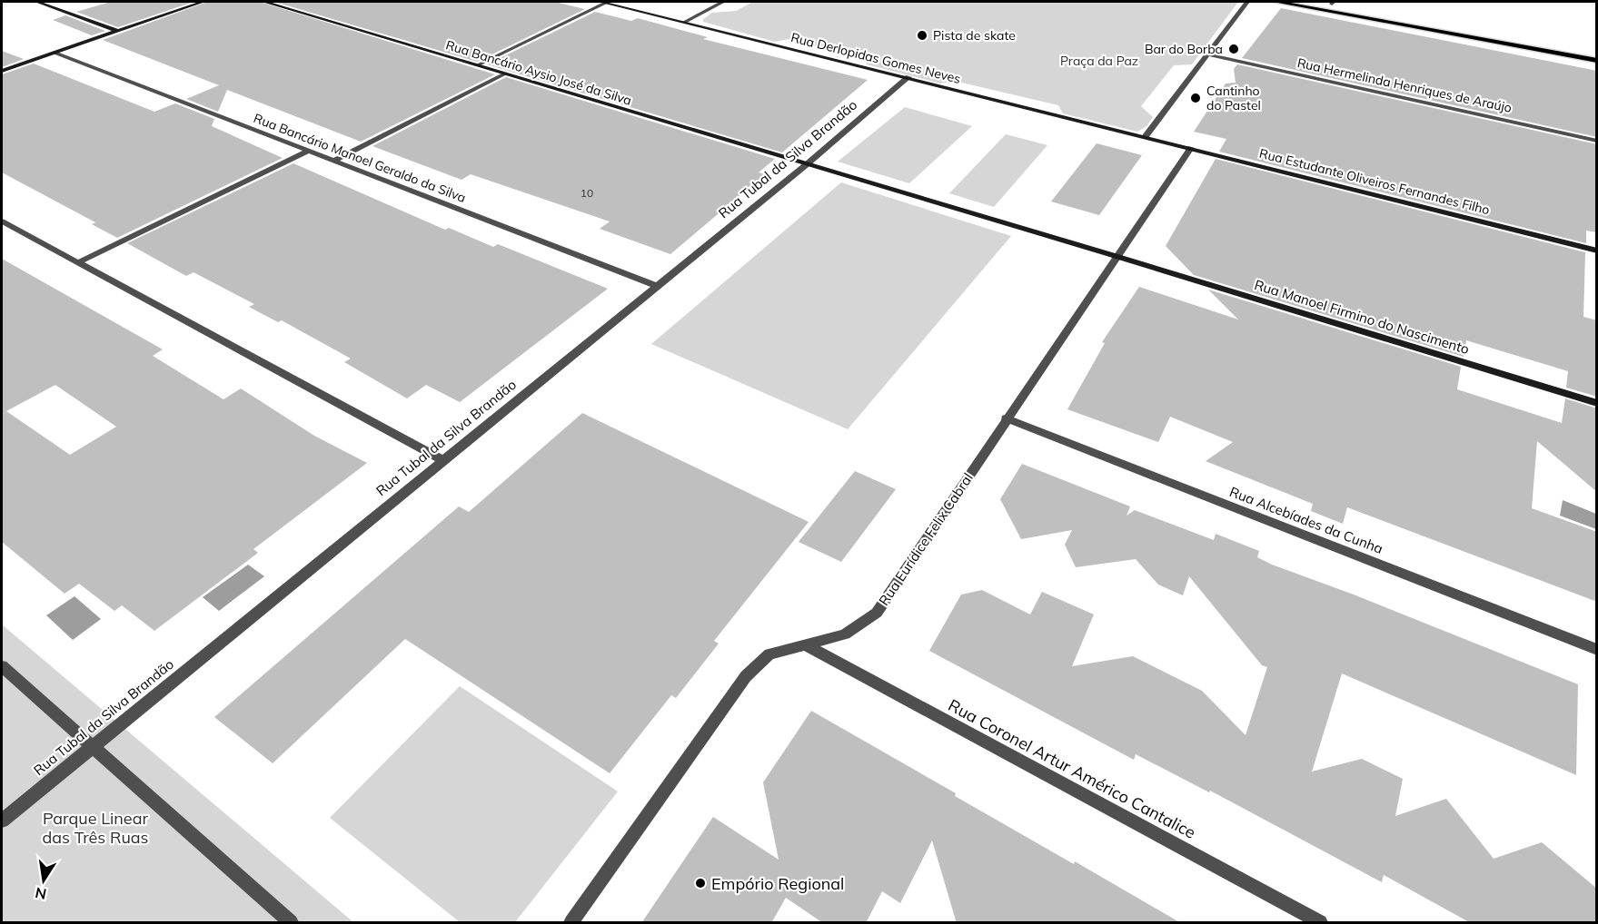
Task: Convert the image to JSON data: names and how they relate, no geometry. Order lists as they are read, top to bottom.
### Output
{
  "streets": {
    "street": [
      "Rua Derlopidas Gomes Neves",
      "Rua Bancário Aysio José da Silva",
      "Rua Hermelinda Henriques de Araújo",
      "Rua Bancário Manoel Geraldo da Silva",
      "Rua Tubal da Silva Brandão",
      "Rua Estudante Oliveiros Fernandes Filho",
      "Rua Manoel Firmino do Nascimento",
      "Rua Alcebíades da Cunha",
      "Rua Eurídice Felix Cabral",
      "Rua Coronel Artur Américo Cantalice"
    ]
  },
  "crossings": [
    ["Rua Derlopidas Gomes Neves", "Rua Tubal da Silva Brandão"],
    ["Rua Derlopidas Gomes Neves", "Rua Estudante Oliveiros Fernandes Filho"],
    ["Rua Bancário Aysio José da Silva", "Rua Tubal da Silva Brandão"],
    ["Rua Bancário Aysio José da Silva", "Rua Manoel Firmino do Nascimento"],
    ["Rua Bancário Aysio José da Silva", "Rua Eurídice Felix Cabral"],
    ["Rua Bancário Manoel Geraldo da Silva", "Rua Tubal da Silva Brandão"],
    ["Rua Estudante Oliveiros Fernandes Filho", "Rua Eurídice Felix Cabral"],
    ["Rua Manoel Firmino do Nascimento", "Rua Eurídice Felix Cabral"],
    ["Rua Alcebíades da Cunha", "Rua Eurídice Felix Cabral"],
    ["Rua Eurídice Felix Cabral", "Rua Coronel Artur Américo Cantalice"]
  ],
  "parks": ["Praça da Paz", "Parque Linear das Três Ruas"],
  "places": [
    "Pista de skate",
    "Bar do Borba",
    "Cantinho do Pastel",
    "Empório Regional"
  ],
  "house_numbers": ["10"],
  "north": "bottom"
}
